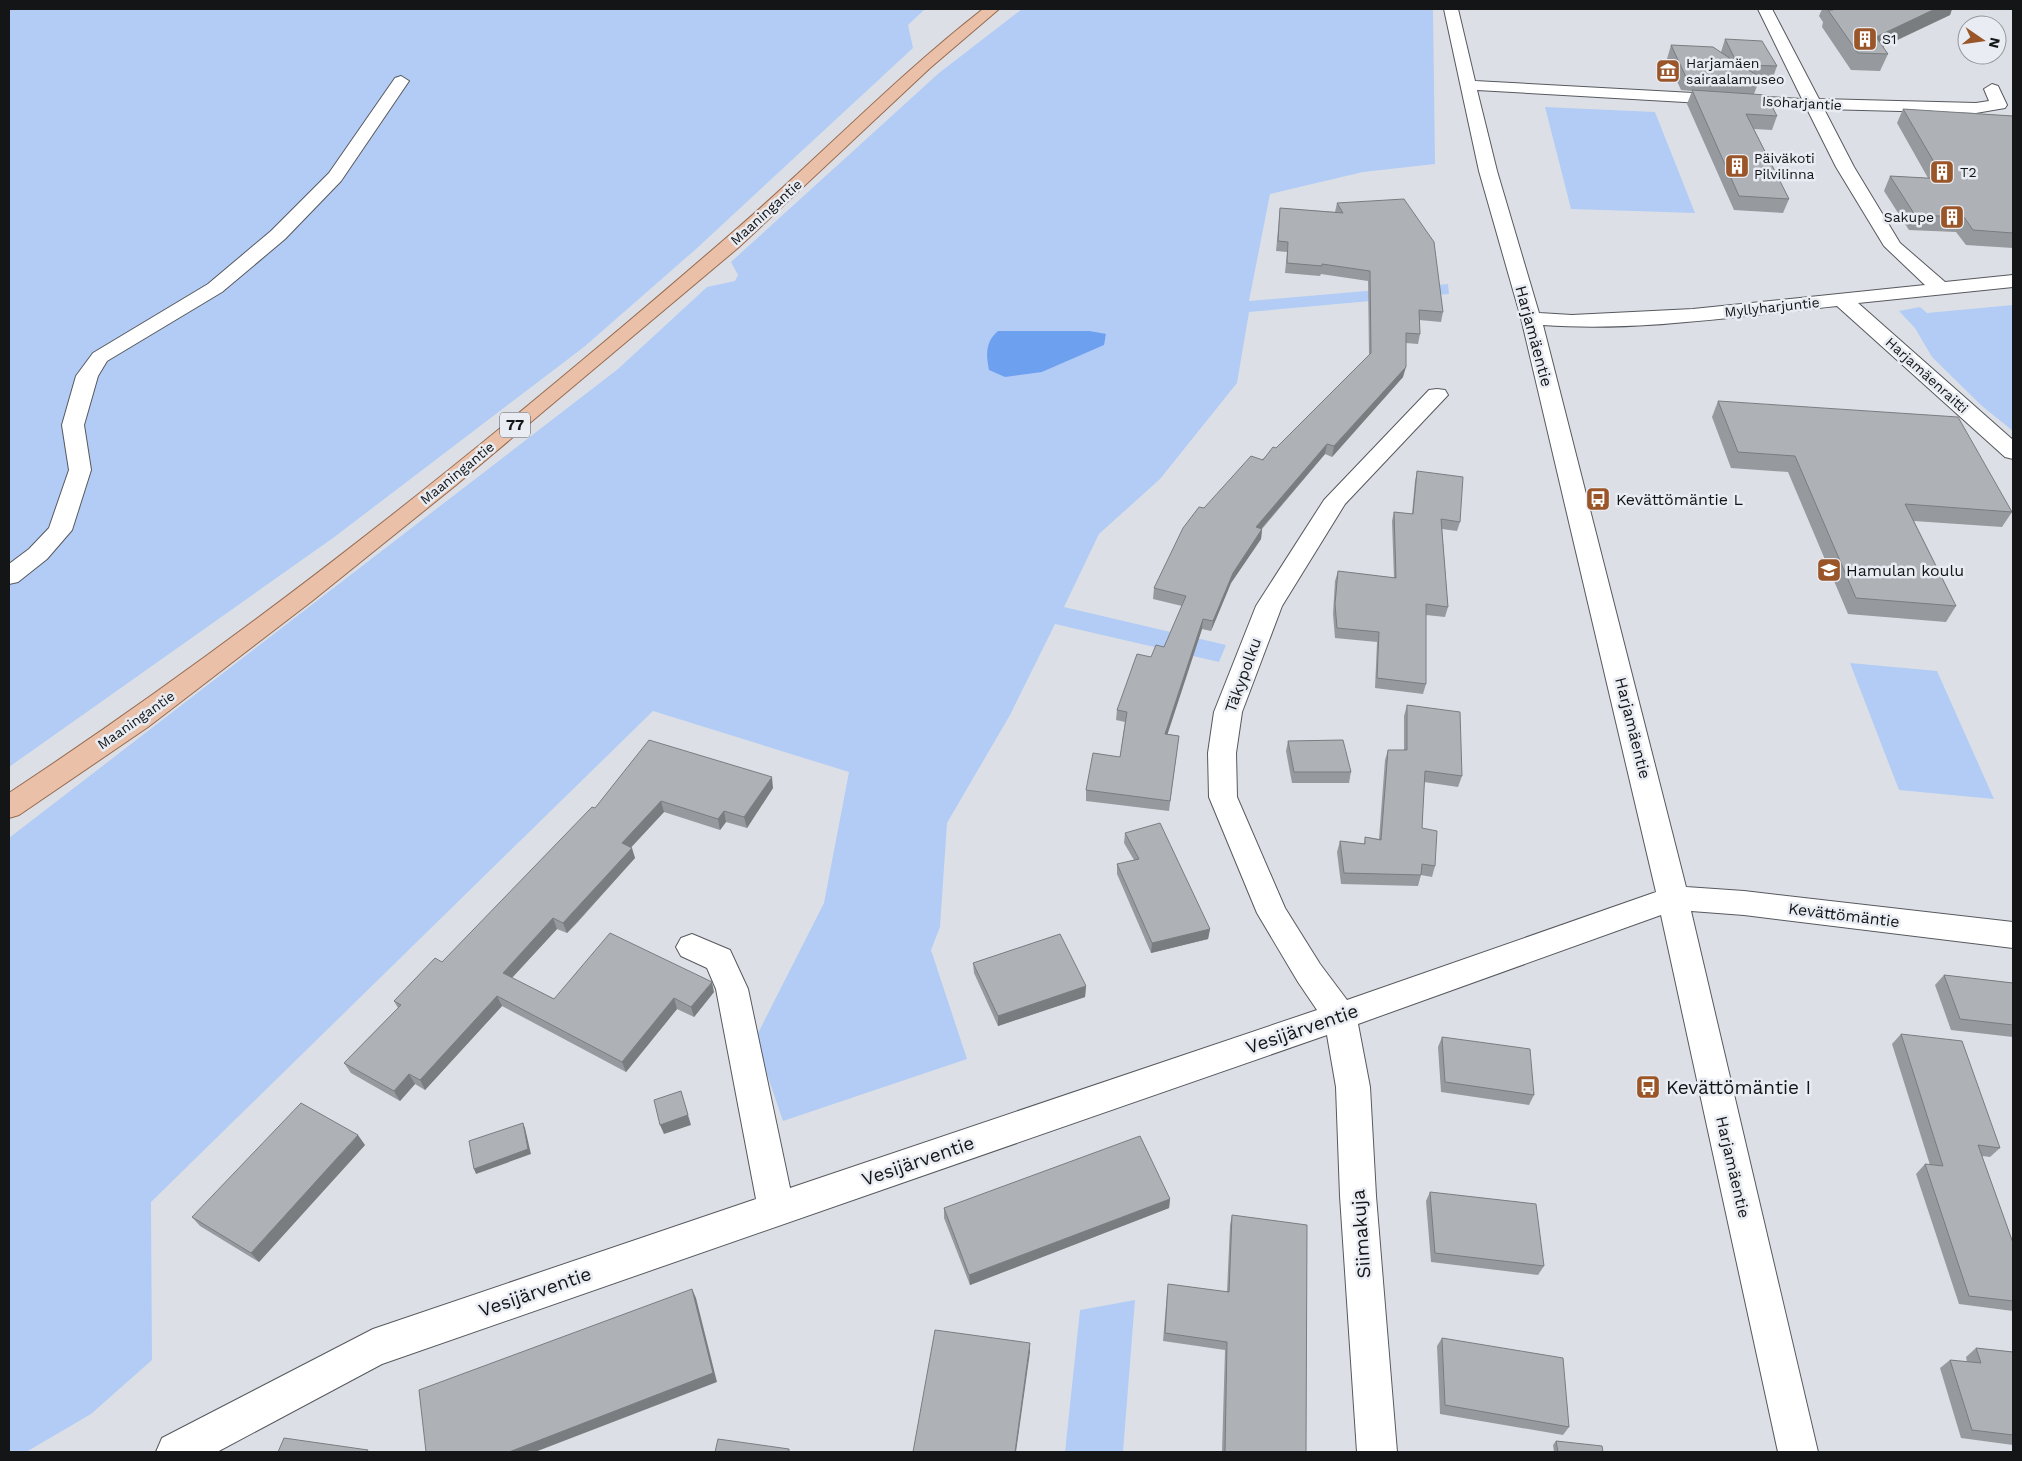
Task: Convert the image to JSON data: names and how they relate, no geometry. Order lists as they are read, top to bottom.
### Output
{
  "streets": {
    "main road": ["Maaningantie", "77"],
    "street": [
      "Isoharjantie",
      "Myllyharjuntie",
      "Harjamäentie",
      "Harjamäenraitti",
      "Täkypolku",
      "Kevättömäntie",
      "Vesijärventie",
      "Siimakuja"
    ]
  },
  "crossings": [
    ["Isoharjantie", "Harjamäentie"],
    ["Myllyharjuntie", "Harjamäentie"],
    ["Myllyharjuntie", "Harjamäenraitti"],
    ["Harjamäentie", "Kevättömäntie"],
    ["Harjamäentie", "Vesijärventie"],
    ["Täkypolku", "Vesijärventie"],
    ["Täkypolku", "Siimakuja"],
    ["Kevättömäntie", "Vesijärventie"],
    ["Vesijärventie", "Siimakuja"]
  ],
  "places": {
    "building": [
      "S1",
      "Päiväkoti Pilvilinna",
      "T2",
      "Sakupe"
    ],
    "museum": ["Harjamäen sairaalamuseo"],
    "bus stop": ["Kevättömäntie L", "Kevättömäntie I"],
    "school or university": ["Hamulan koulu"]
  },
  "north": "right"
}
